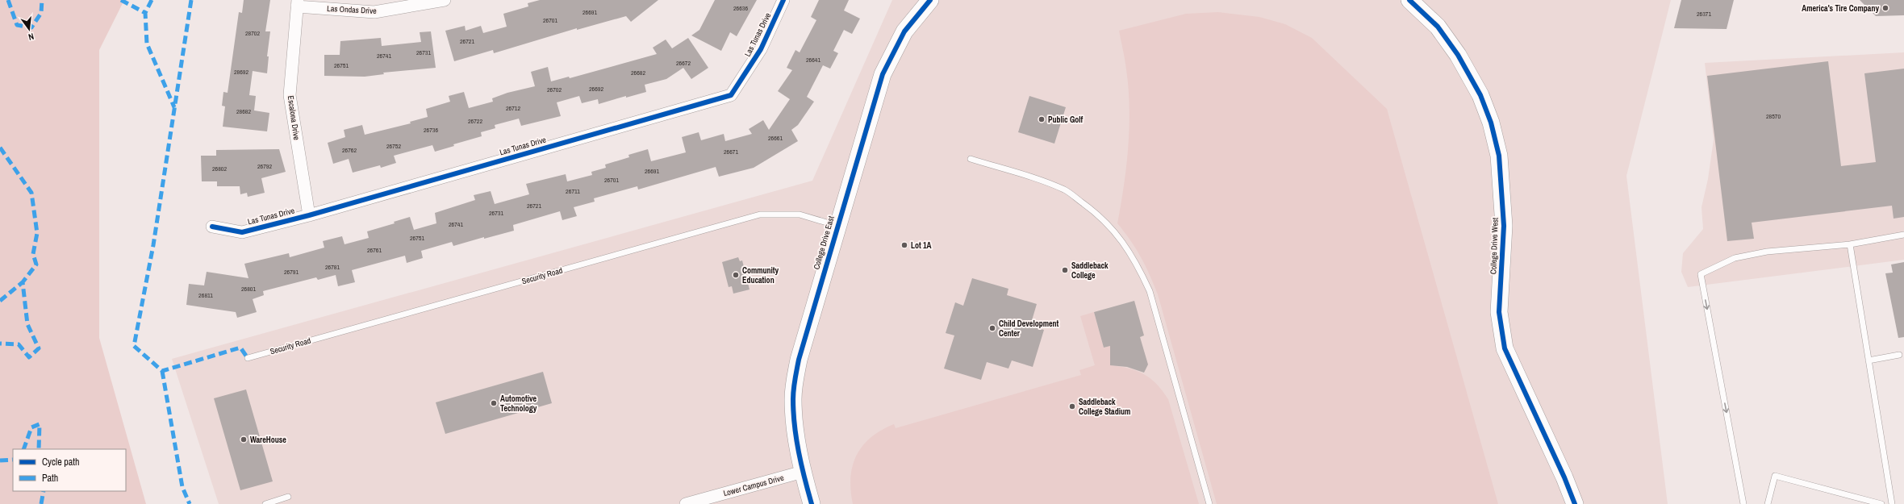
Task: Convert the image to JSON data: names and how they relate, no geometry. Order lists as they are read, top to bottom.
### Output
{
  "streets": {
    "street": [
      "Las Ondas Drive",
      "Las Tunas Drive",
      "Escalona Drive",
      "College Drive East",
      "College Drive West",
      "Lower Campus Drive"
    ],
    "lane": ["Security Road"]
  },
  "crossings": [
    ["Las Ondas Drive", "Escalona Drive"],
    ["Las Tunas Drive", "Escalona Drive"],
    ["College Drive East", "Security Road"],
    ["College Drive East", "Lower Campus Drive"]
  ],
  "places": [
    "America's Tire Company",
    "Public Golf",
    "Lot 1A",
    "Saddleback College",
    "Community Education",
    "Child Development Center",
    "Automotive Technology",
    "Saddleback College Stadium",
    "WareHouse"
  ],
  "house_numbers": [
    "26636",
    "26691",
    "26371",
    "26701",
    "28702",
    "26721",
    "26731",
    "26741",
    "26641",
    "26672",
    "26751",
    "28692",
    "26682",
    "26692",
    "26702",
    "26712",
    "28682",
    "28570",
    "26722",
    "26736",
    "26661",
    "26752",
    "26762",
    "26671",
    "26792",
    "26802",
    "26691",
    "26701",
    "26711",
    "26721",
    "26731",
    "26741",
    "26751",
    "26761",
    "26781",
    "26791",
    "26801",
    "26811"
  ],
  "legend": ["Cycle path", "Path"],
  "north": "bottom"
}
